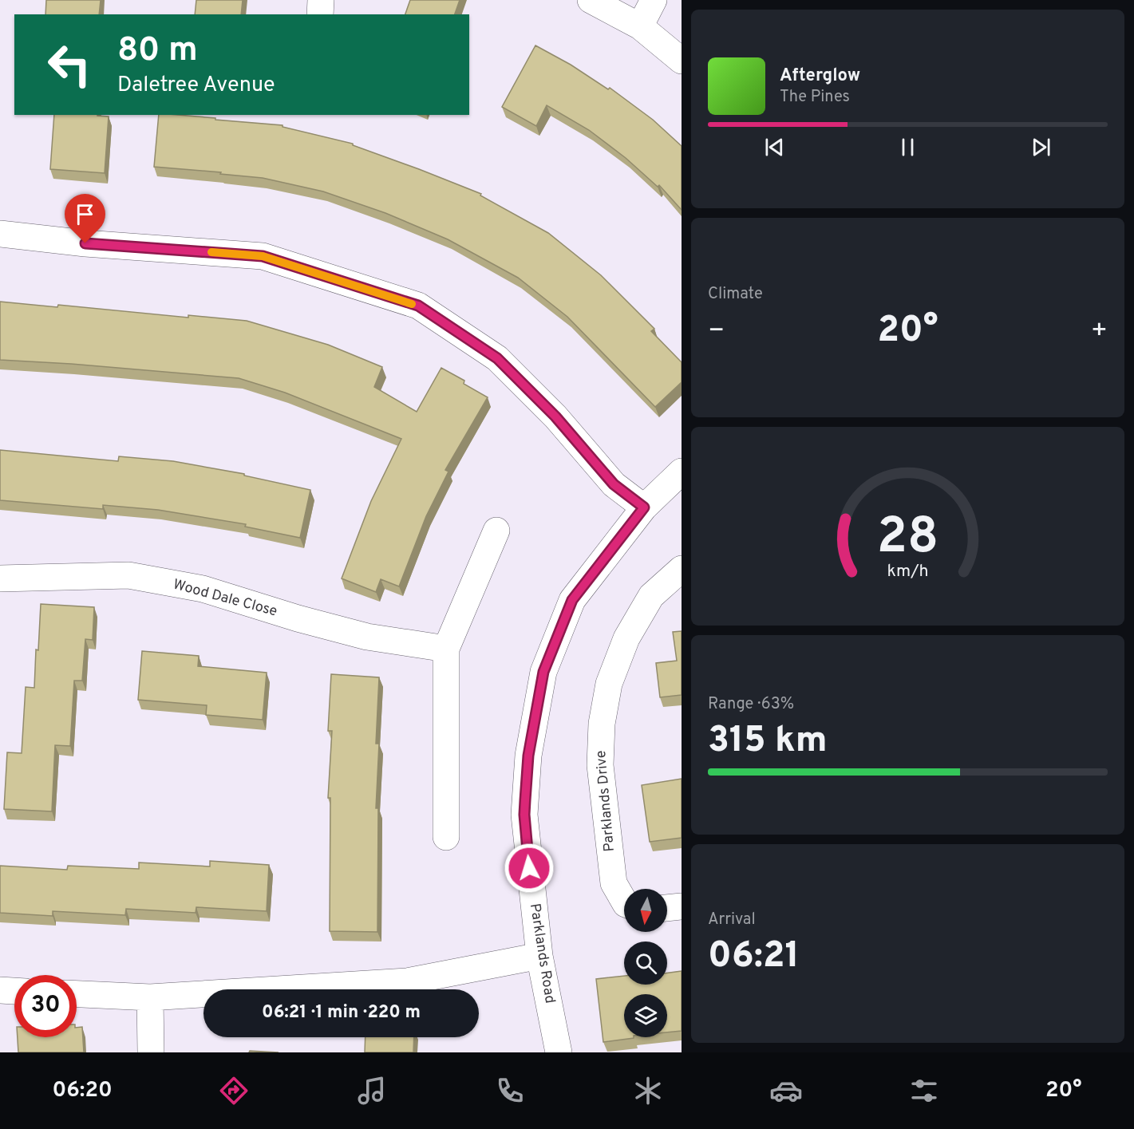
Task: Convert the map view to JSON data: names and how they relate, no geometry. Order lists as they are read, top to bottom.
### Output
{
  "streets": {
    "street": ["Wood Dale Close", "Parklands Drive", "Parklands Road"]
  },
  "north": "bottom",
  "page": {
    "turn": ["80 m", "Daletree Avenue"],
    "song": ["Afterglow", "The Pines"],
    "tile": [
      "Climate",
      ["Range · 63%", "315 km"],
      ["Arrival", "06:21"]
    ],
    "heat": ["−", "20°", "+"],
    "limit": "30",
    "trip": "06:21 · 1 min · 220 m",
    "tabs": ["06:20", "20°"],
    "gauge": ["28", "km/h"]
  }
}
